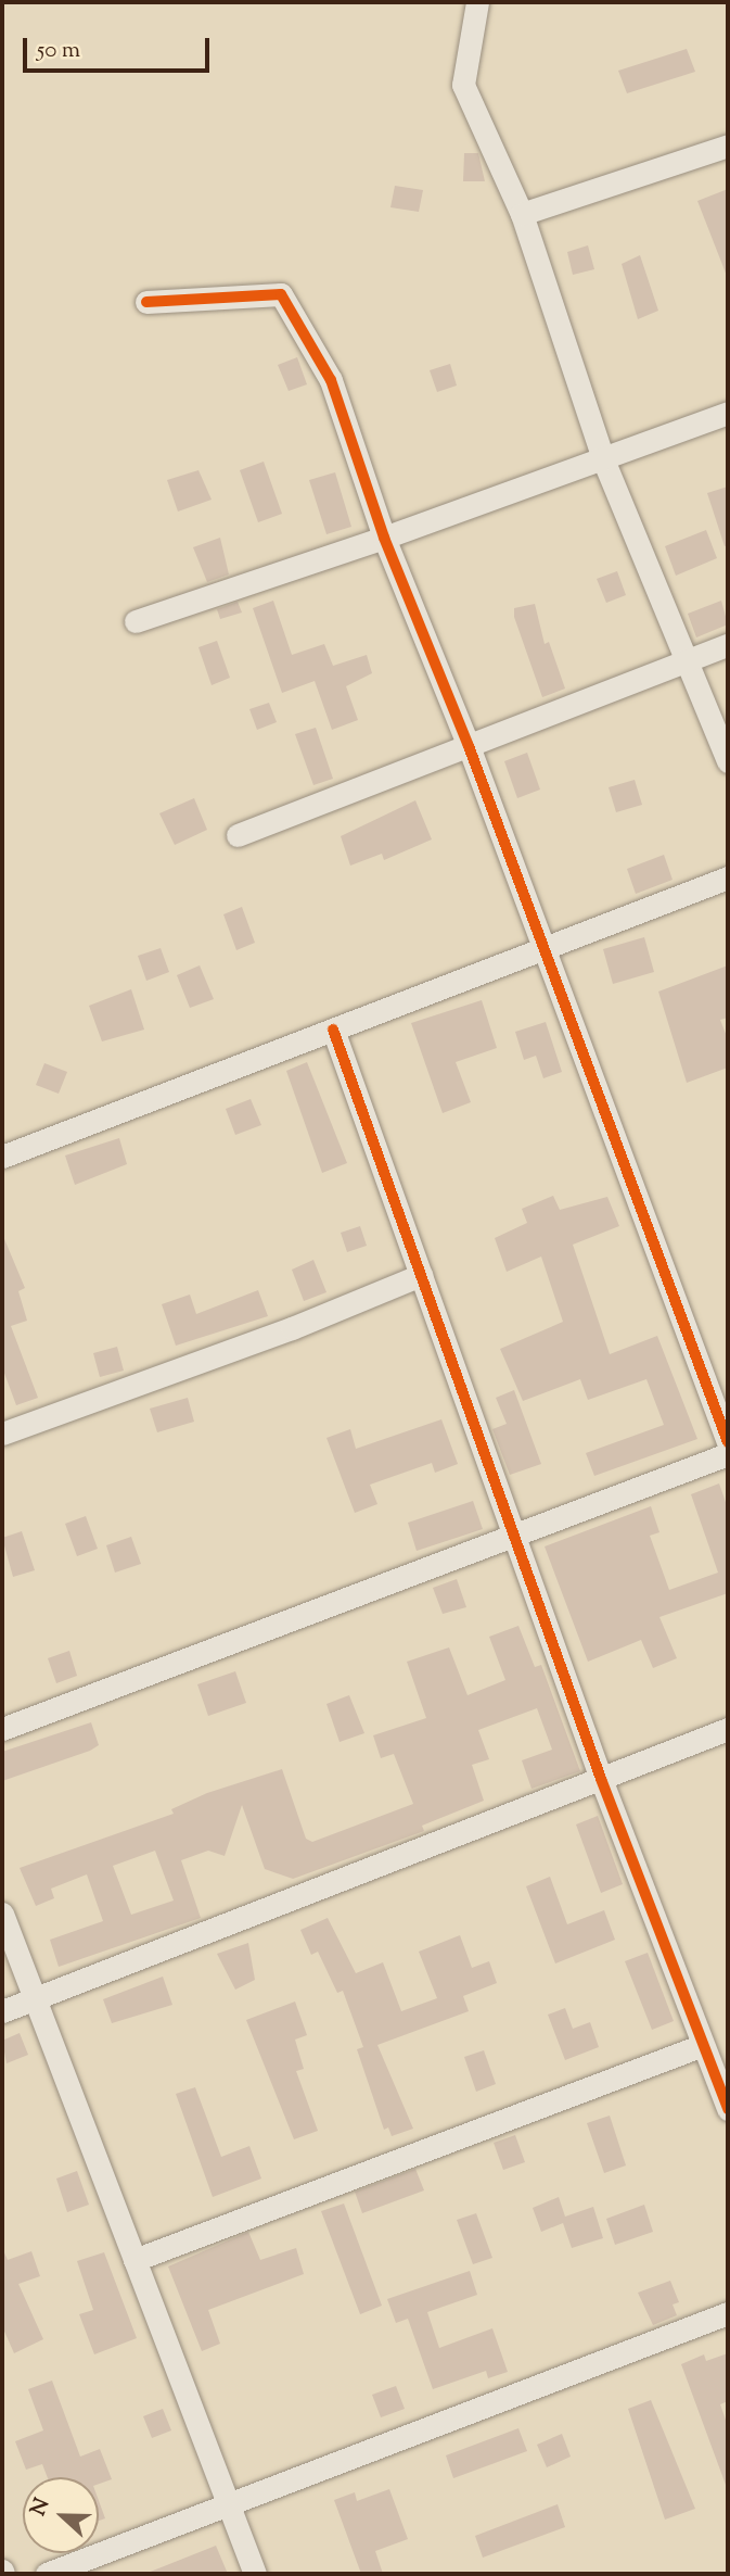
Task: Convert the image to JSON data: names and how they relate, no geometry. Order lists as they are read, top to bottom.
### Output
{
  "scale_bar": "50 m",
  "north": "left"
}
